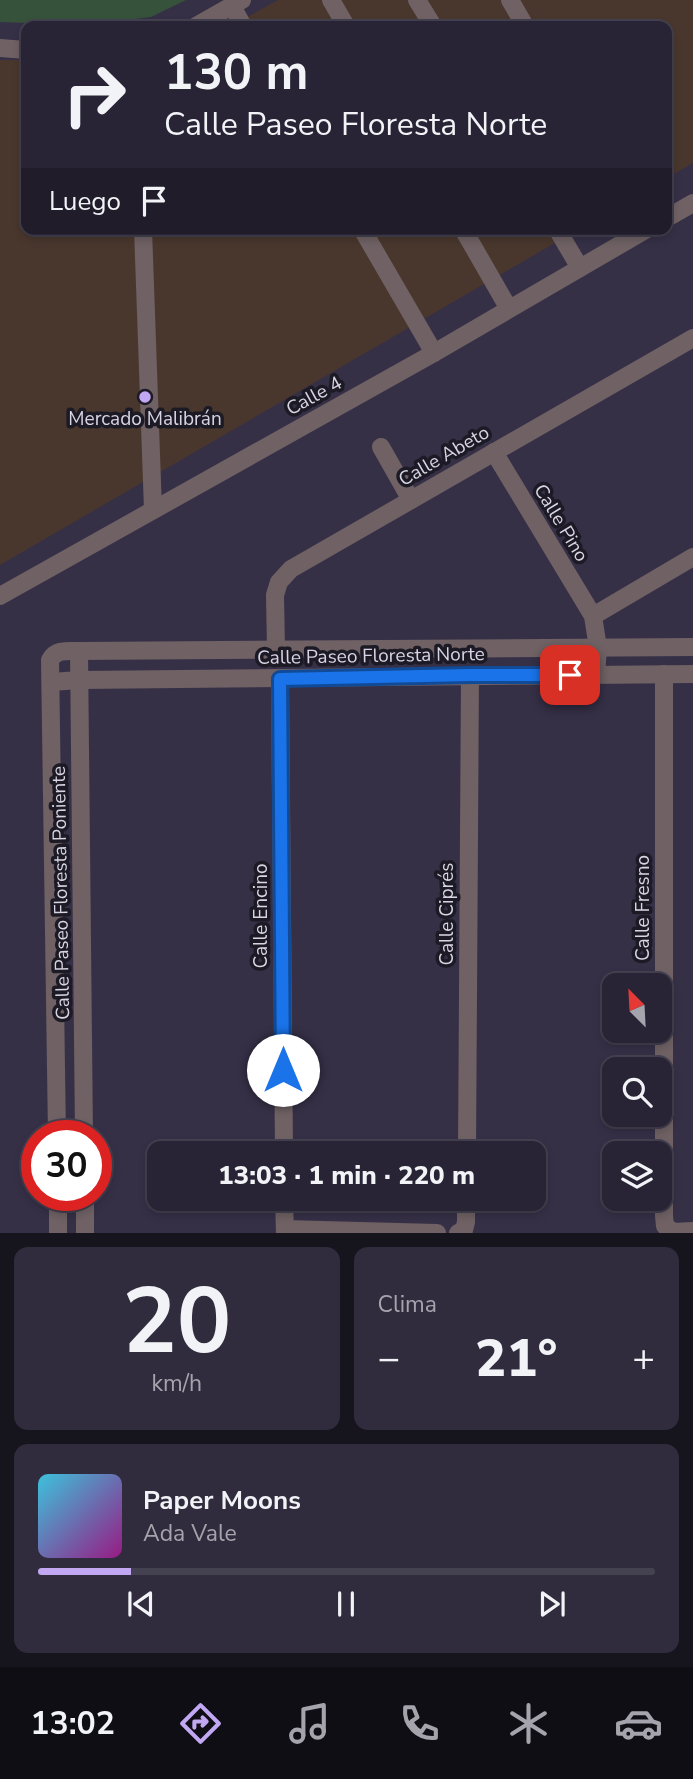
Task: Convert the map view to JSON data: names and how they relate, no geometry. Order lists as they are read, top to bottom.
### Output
{
  "streets": {
    "street": [
      "Calle 4",
      "Calle Abeto",
      "Calle Pino",
      "Calle Paseo Floresta Norte",
      "Calle Paseo Floresta Poniente",
      "Calle Fresno",
      "Calle Ciprés",
      "Calle Encino"
    ]
  },
  "crossings": [
    ["Calle Abeto", "Calle Pino"],
    ["Calle Abeto", "Calle Paseo Floresta Norte"],
    ["Calle Paseo Floresta Norte", "Calle Paseo Floresta Poniente"],
    ["Calle Paseo Floresta Norte", "Calle Fresno"],
    ["Calle Paseo Floresta Norte", "Calle Ciprés"],
    ["Calle Paseo Floresta Norte", "Calle Encino"]
  ],
  "places": ["Mercado Malibrán"],
  "north": "top left",
  "page": {
    "turn": ["130 m", "Calle Paseo Floresta Norte"],
    "then": "Luego",
    "limit": "30",
    "trip": "13:03 · 1 min · 220 m",
    "tile": [
      ["20", "km/h"],
      "Clima"
    ],
    "heat": ["−", "21°", "+"],
    "song": ["Paper Moons", "Ada Vale"],
    "tabs": "13:02"
  }
}
